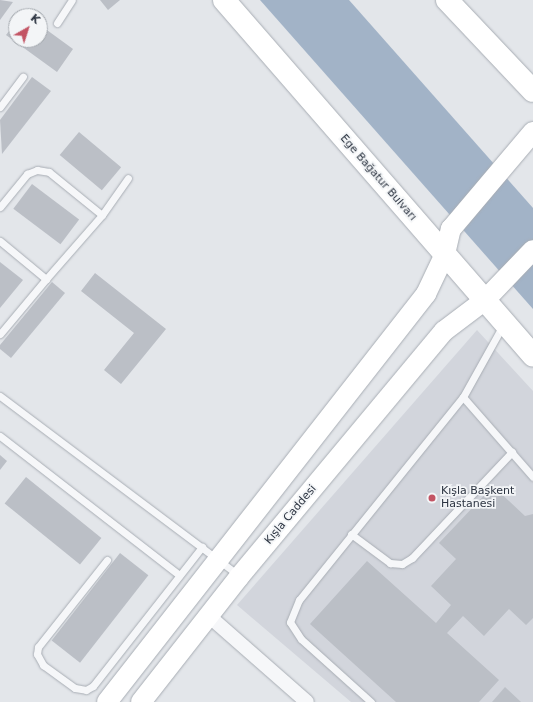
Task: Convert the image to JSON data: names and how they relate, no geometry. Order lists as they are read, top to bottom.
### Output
{
  "streets": {
    "main road": ["Ege Bağatur Bulvarı", "Kışla Caddesi"]
  },
  "crossings": [
    ["Ege Bağatur Bulvarı", "Kışla Caddesi"]
  ],
  "places": ["Kışla Başkent Hastanesi"],
  "north": "top right"
}
